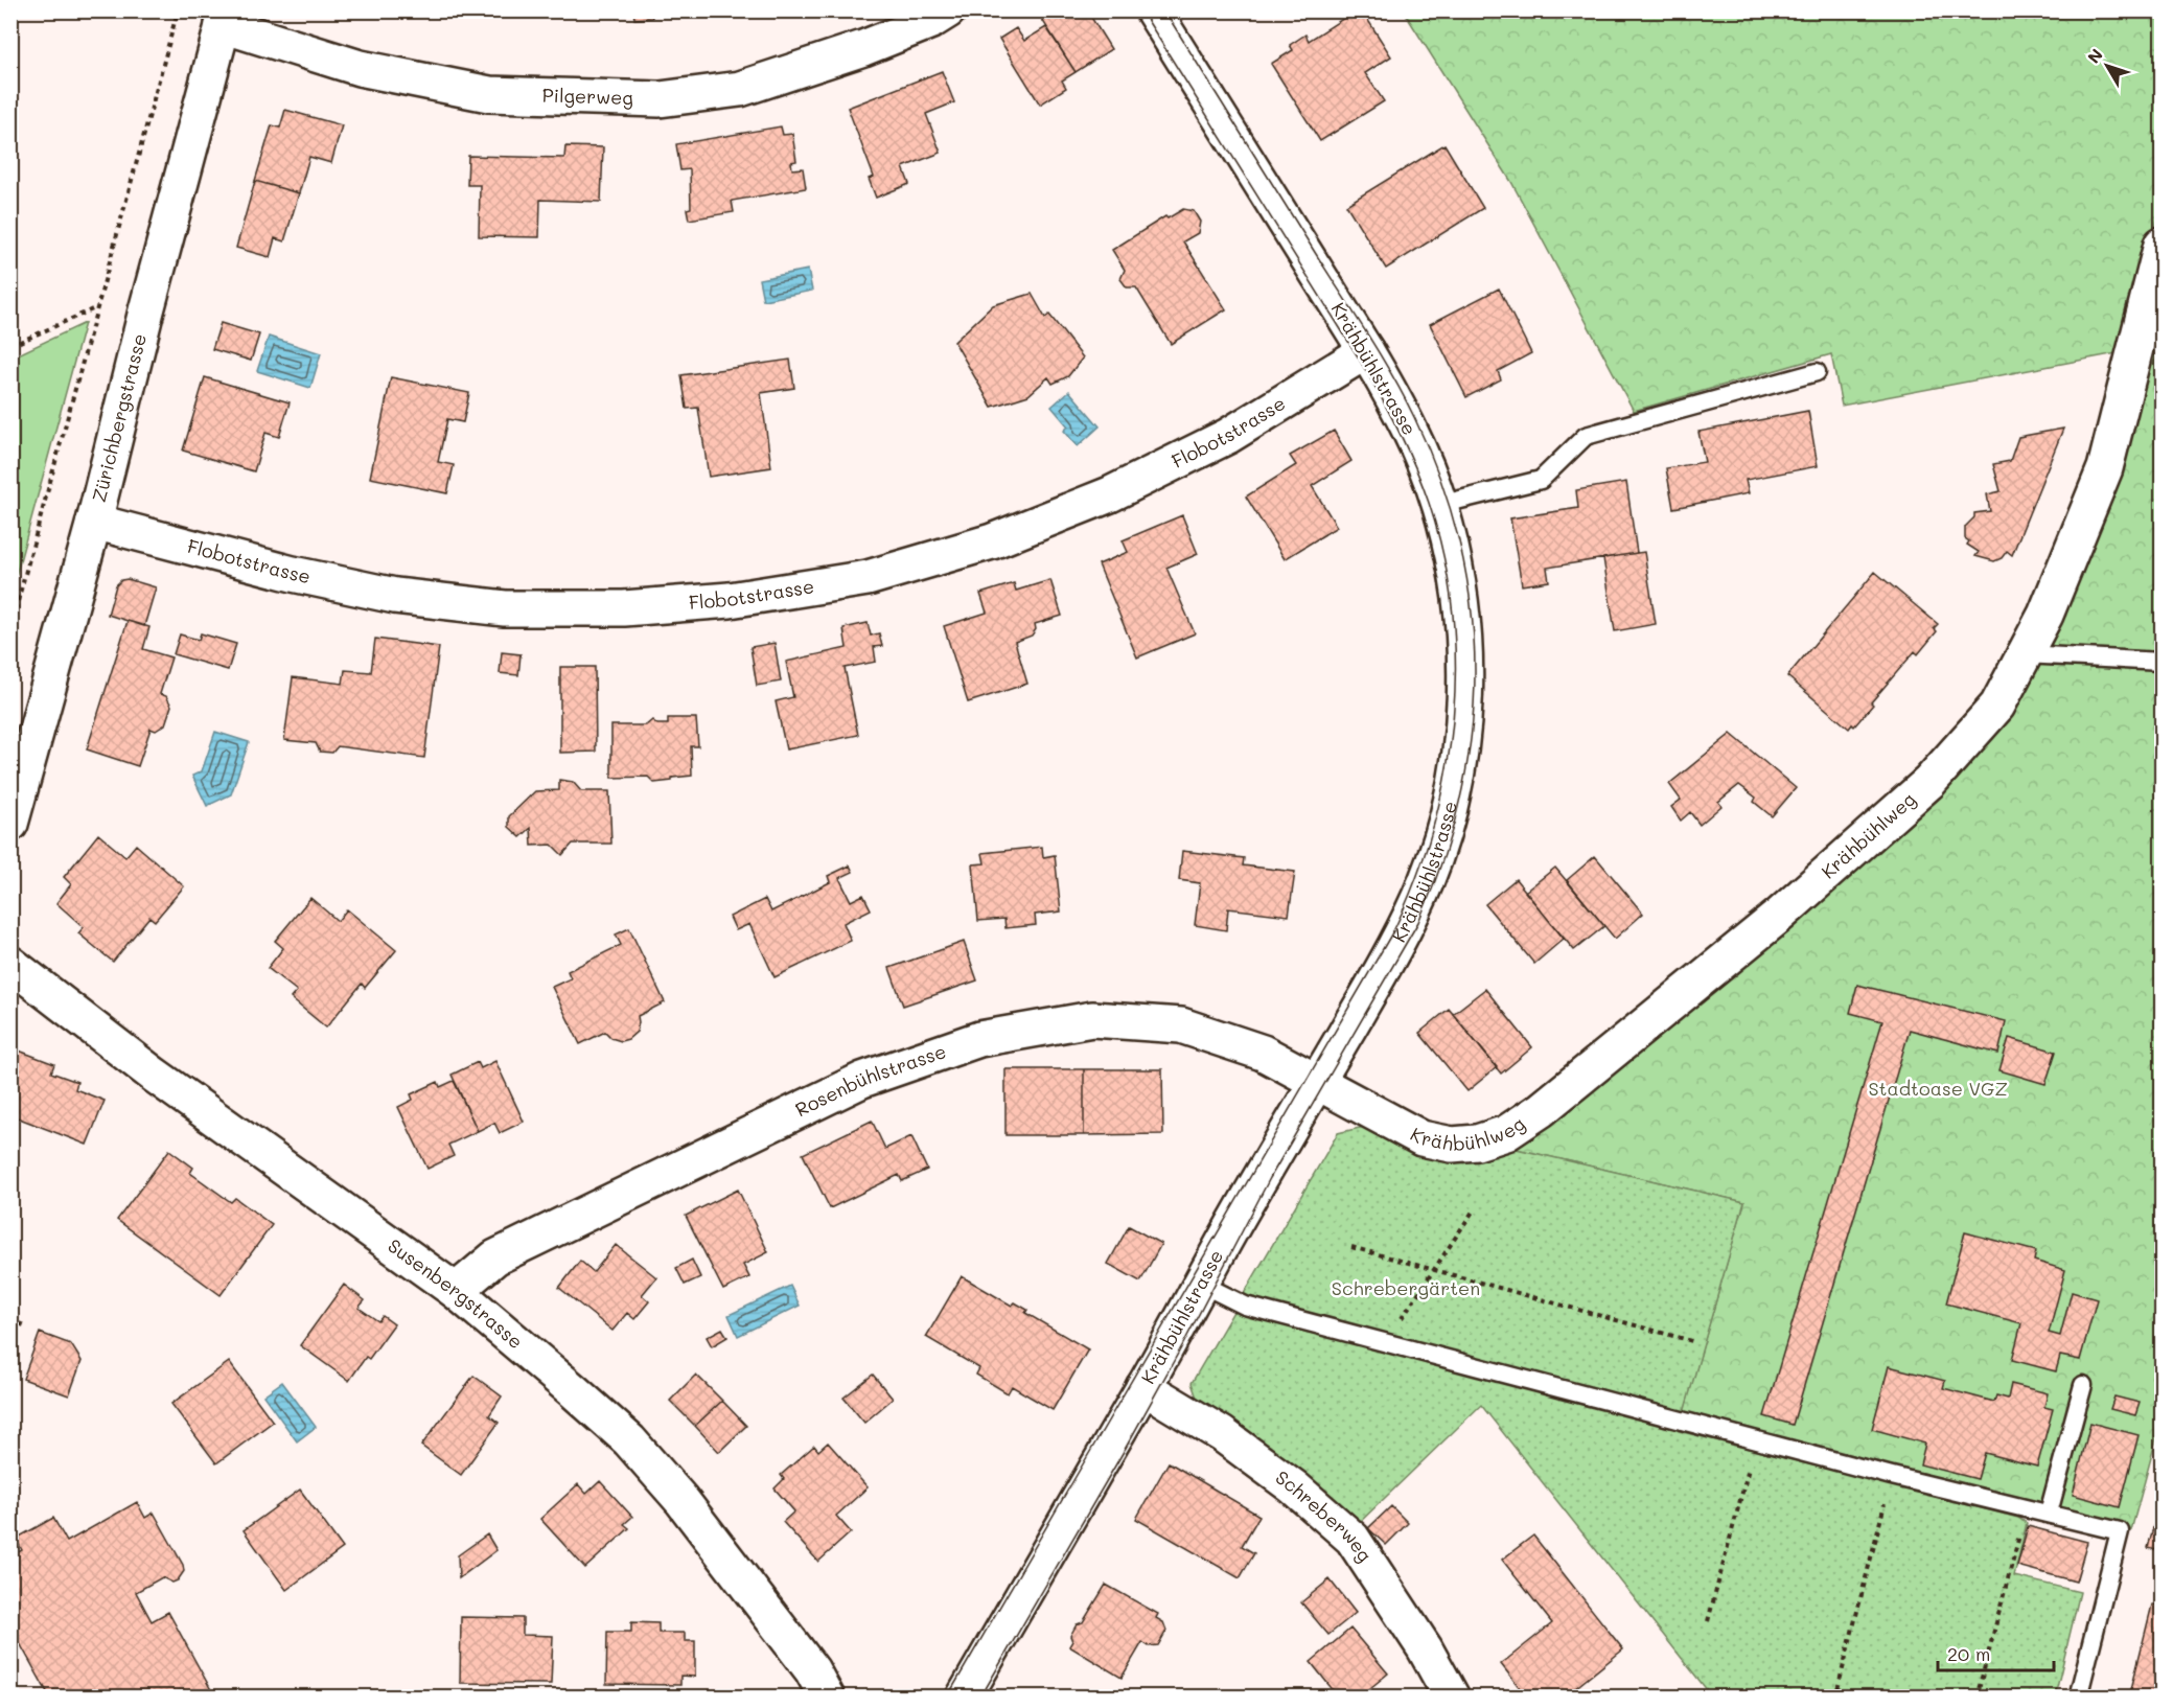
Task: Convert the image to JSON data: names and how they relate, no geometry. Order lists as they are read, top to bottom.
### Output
{
  "streets": {
    "street": [
      "Pilgerweg",
      "Krähbühlstrasse",
      "Zürichbergstrasse",
      "Flobotstrasse",
      "Krähbühlweg",
      "Rosenbühlstrasse",
      "Susenbergstrasse",
      "Schreberweg"
    ]
  },
  "crossings": [
    ["Pilgerweg", "Zürichbergstrasse"],
    ["Krähbühlstrasse", "Flobotstrasse"],
    ["Krähbühlstrasse", "Krähbühlweg"],
    ["Krähbühlstrasse", "Rosenbühlstrasse"],
    ["Krähbühlstrasse", "Schreberweg"],
    ["Zürichbergstrasse", "Flobotstrasse"],
    ["Krähbühlweg", "Rosenbühlstrasse"],
    ["Rosenbühlstrasse", "Susenbergstrasse"]
  ],
  "parks": ["Stadtoase VGZ", "Schrebergärten"],
  "scale_bar": "20 m",
  "north": "top left"
}
